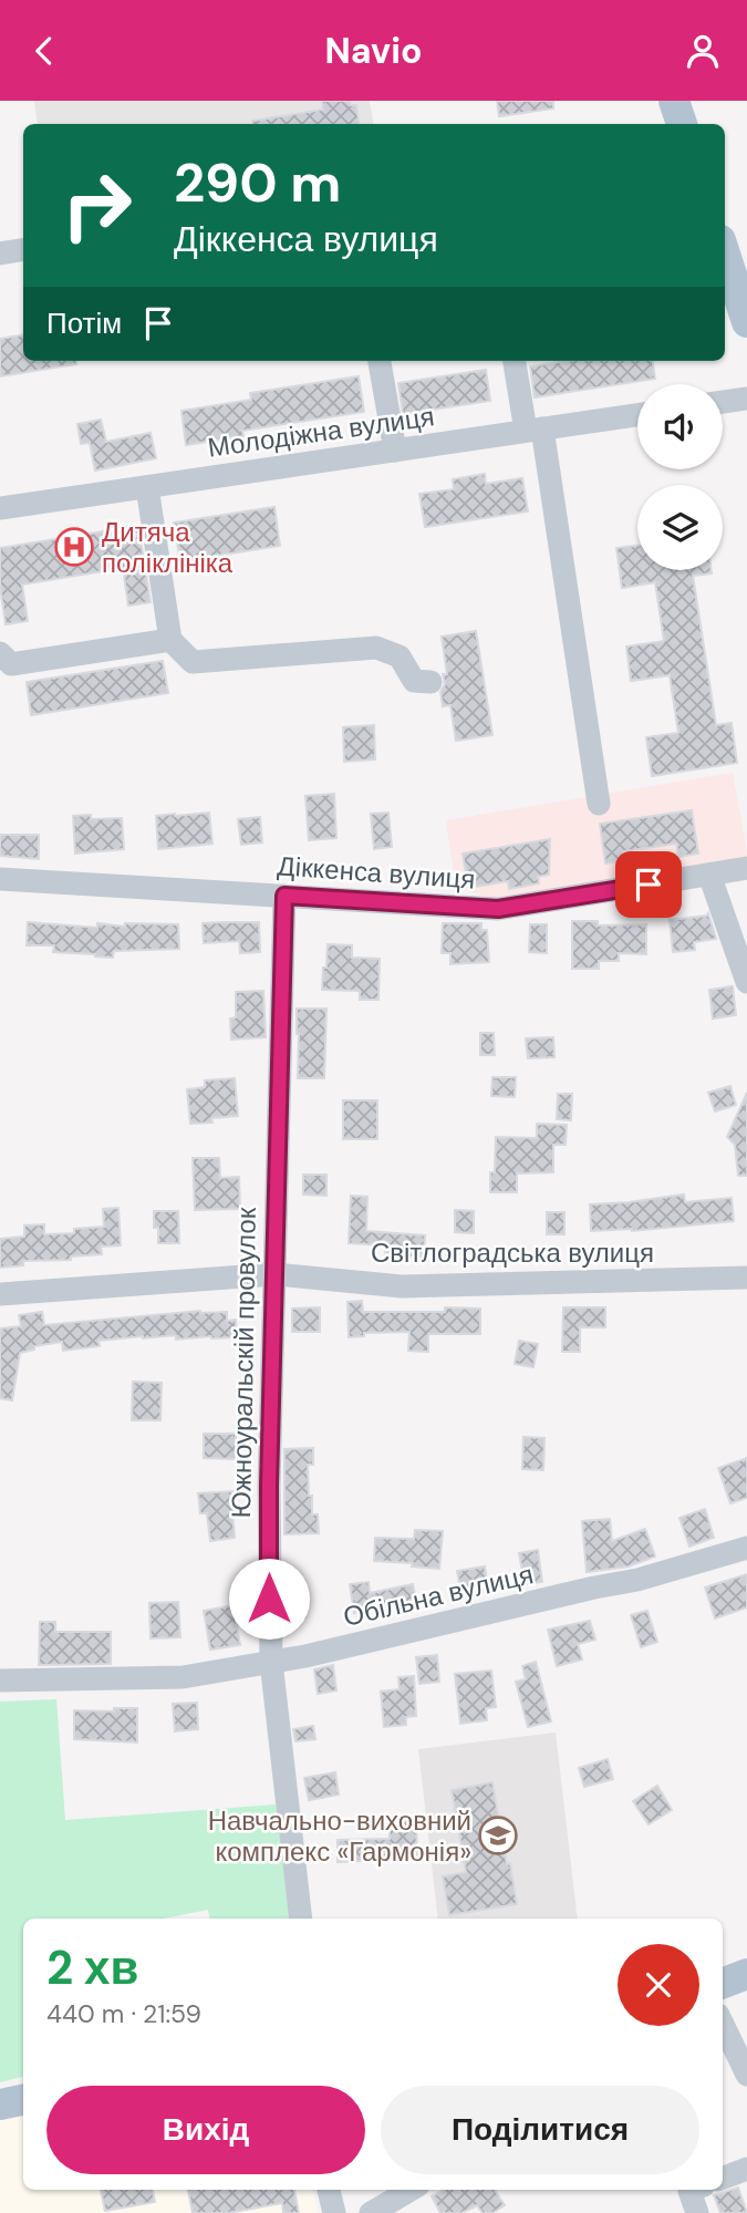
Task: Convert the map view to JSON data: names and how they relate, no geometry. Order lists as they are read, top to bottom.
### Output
{
  "streets": {
    "street": [
      "Молодіжна вулиця",
      "Діккенса вулиця",
      "Світлоградська вулиця",
      "Южноуральскій провулок",
      "Обільна вулиця"
    ]
  },
  "crossings": [
    ["Діккенса вулиця", "Южноуральскій провулок"],
    ["Світлоградська вулиця", "Южноуральскій провулок"],
    ["Южноуральскій провулок", "Обільна вулиця"]
  ],
  "places": {
    "hospital": ["Дитяча поліклініка"],
    "school or university": ["Навчально-виховний комплекс «Гармонія»"]
  },
  "page": {
    "header": "Navio",
    "turn": ["290 m", "Діккенса вулиця"],
    "then": "Потім",
    "heading": ["2 хв", "440 m · 21:59"],
    "buttons": ["Вихід", "Поділитися"]
  }
}
